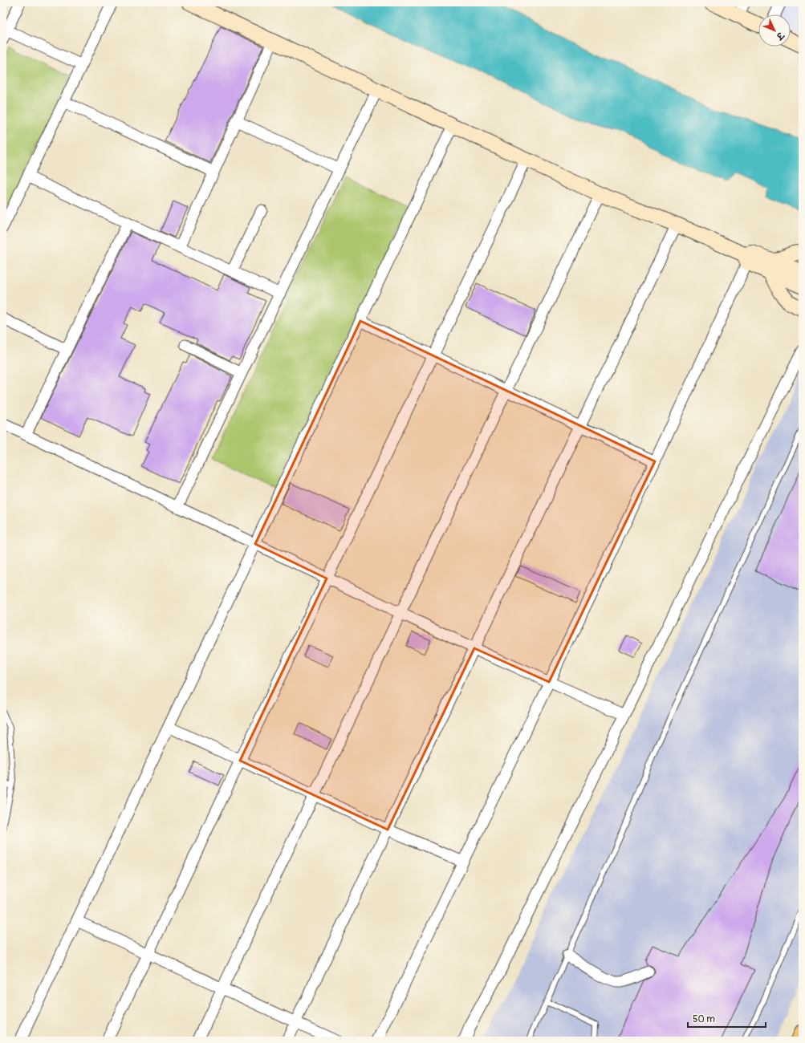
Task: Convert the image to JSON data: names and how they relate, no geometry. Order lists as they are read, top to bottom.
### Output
{
  "scale_bar": "50 m",
  "north": "bottom right"
}
